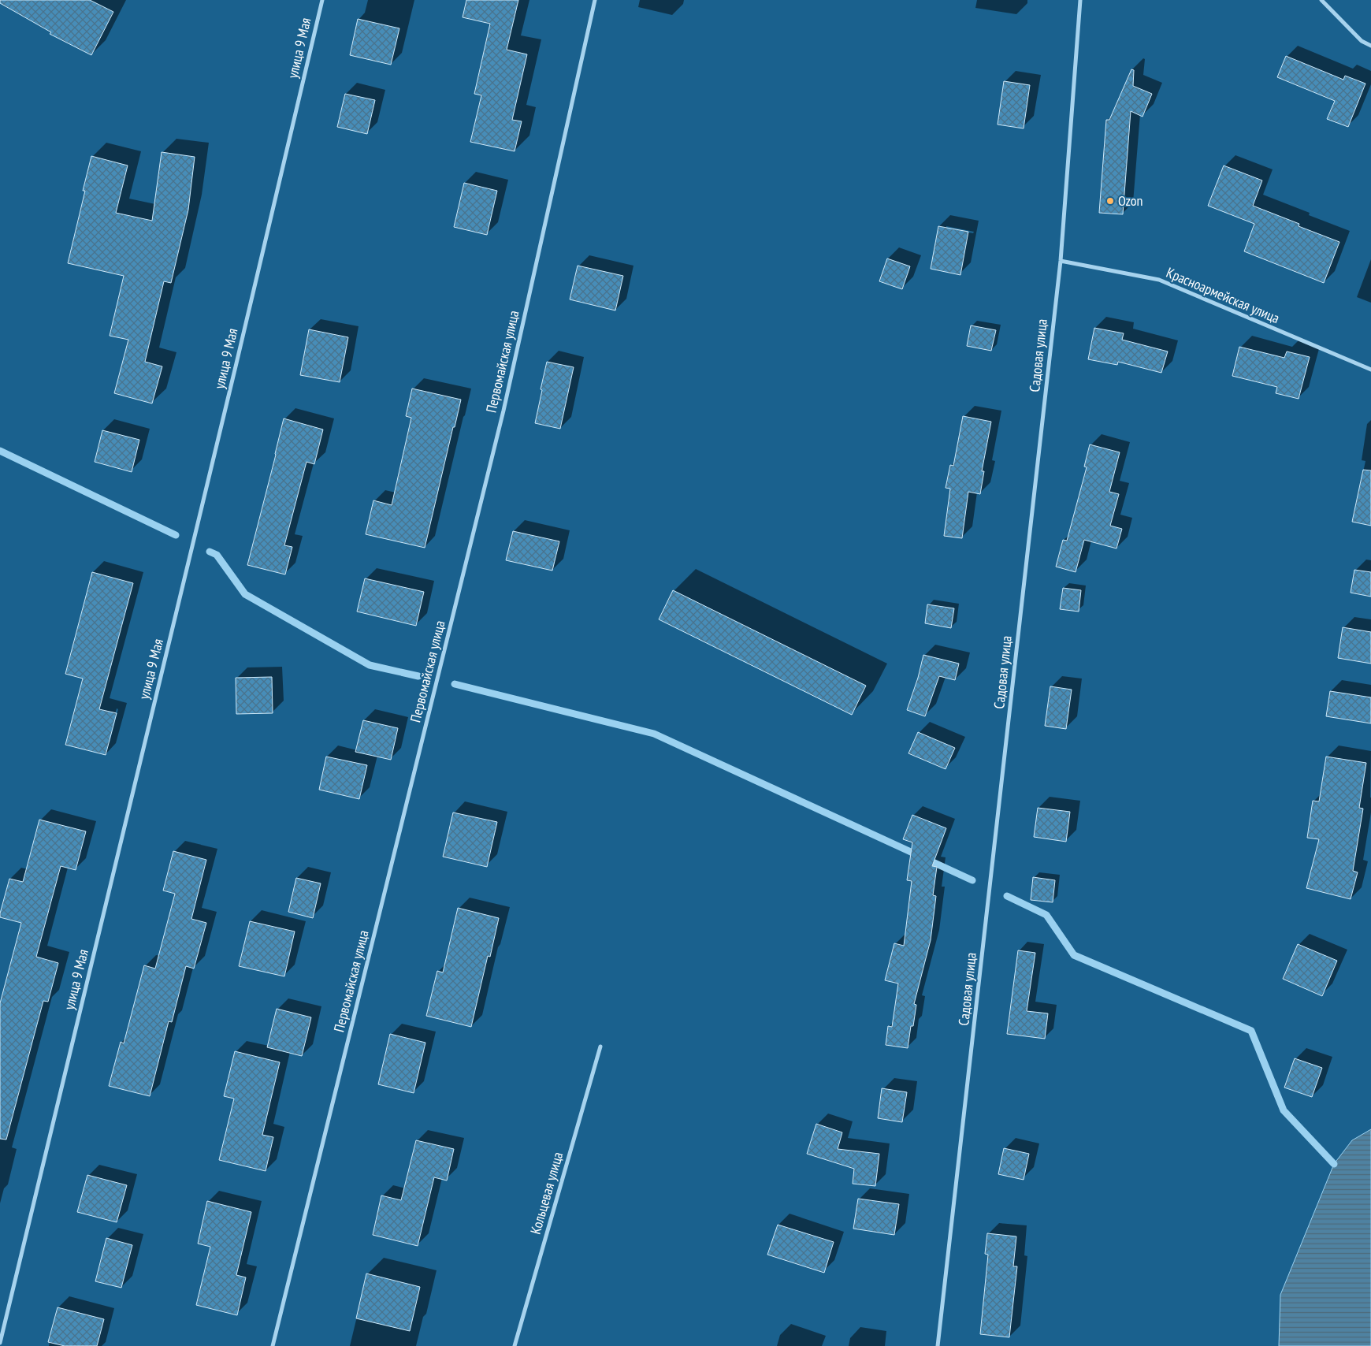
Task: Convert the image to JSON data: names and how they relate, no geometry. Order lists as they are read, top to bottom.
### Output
{
  "streets": {
    "street": [
      "улица 9 Мая",
      "Красноармейская улица",
      "Садовая улица",
      "Первомайская улица",
      "Кольцевая улица"
    ]
  },
  "crossings": [
    ["Красноармейская улица", "Садовая улица"]
  ],
  "places": ["Ozon"]
}
